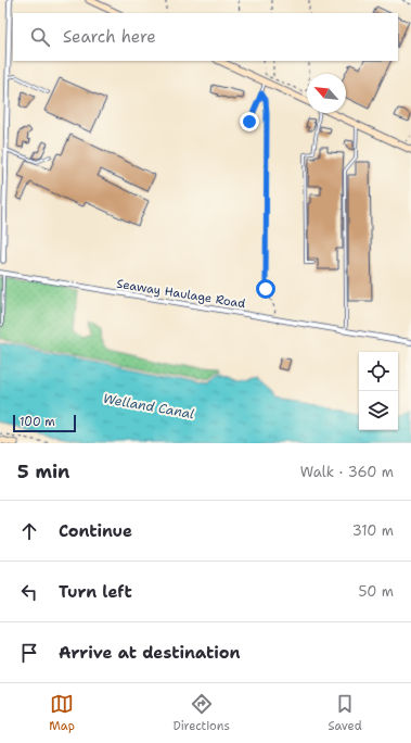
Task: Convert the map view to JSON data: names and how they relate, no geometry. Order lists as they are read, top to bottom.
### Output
{
  "streets": {
    "street": ["Seaway Haulage Road"]
  },
  "water": ["Welland Canal"],
  "scale_bar": "100 m",
  "north": "top left",
  "page": {
    "search": "Search here",
    "scale": "100 m",
    "heading": ["5 min", "Walk · 360 m"],
    "list": [
      ["Continue", "310 m"],
      ["Turn left", "50 m"],
      "Arrive at destination"
    ],
    "nav": ["Map", "Directions", "Saved"]
  }
}
